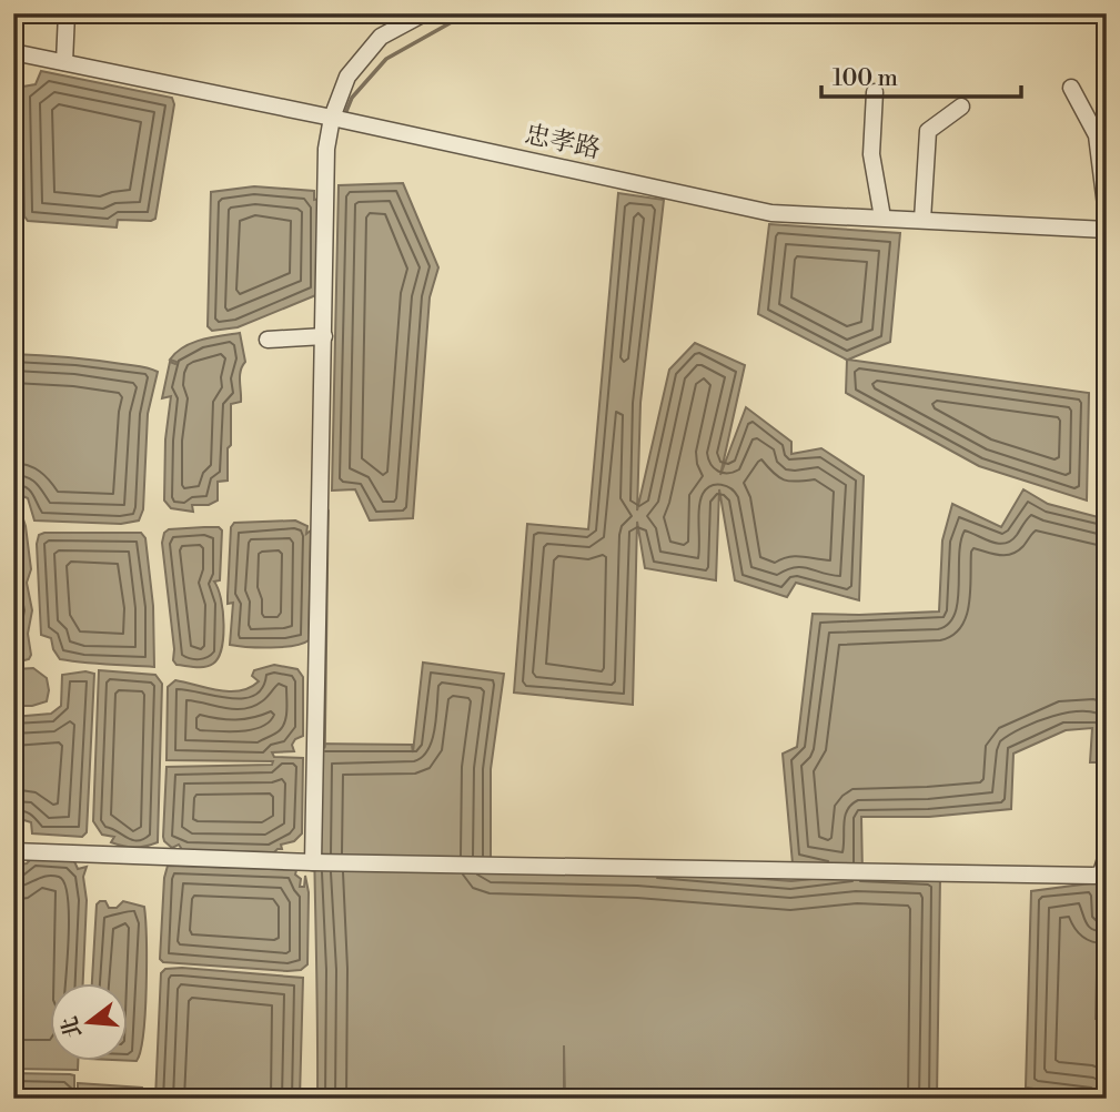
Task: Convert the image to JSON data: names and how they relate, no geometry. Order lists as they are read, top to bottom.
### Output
{
  "streets": {
    "street": ["忠孝路"]
  },
  "scale_bar": "100 m",
  "north": "left"
}
